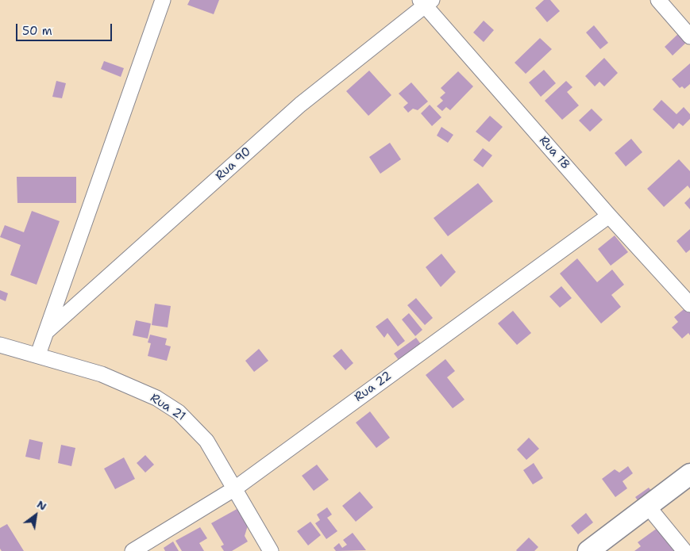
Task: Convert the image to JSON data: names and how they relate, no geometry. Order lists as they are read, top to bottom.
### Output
{
  "streets": {
    "street": [
      "Rua 18",
      "Rua 90",
      "Rua 22",
      "Rua 21"
    ]
  },
  "crossings": [
    ["Rua 18", "Rua 90"],
    ["Rua 18", "Rua 22"],
    ["Rua 22", "Rua 21"]
  ],
  "scale_bar": "50 m",
  "north": "top right"
}
